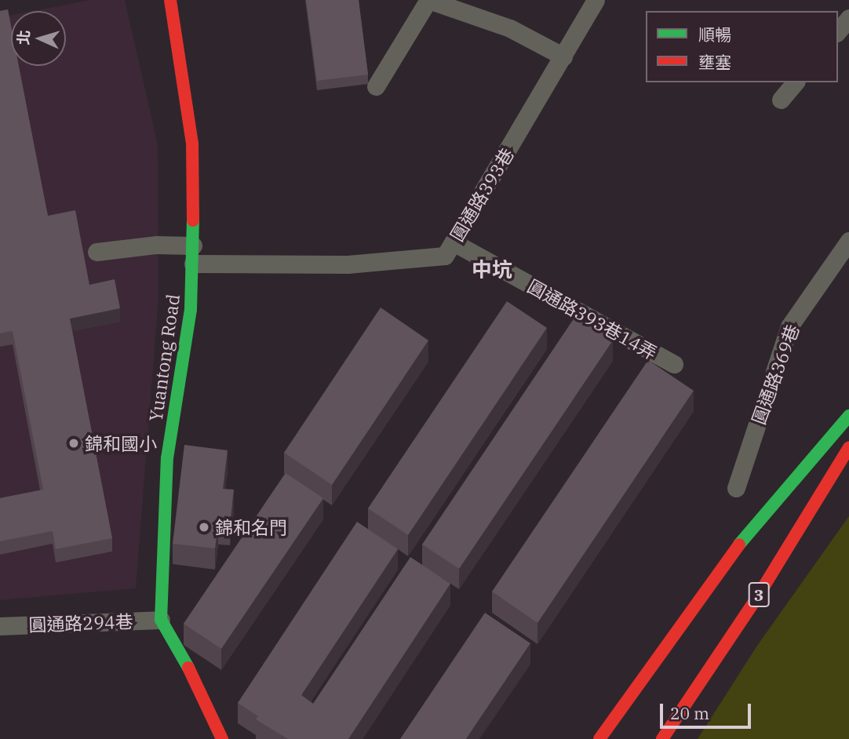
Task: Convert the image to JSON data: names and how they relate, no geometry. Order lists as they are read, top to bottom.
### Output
{
  "streets": {
    "main road": ["Yuantong Road", "3"],
    "lane": [
      "圓通路393巷",
      "圓通路393巷14弄",
      "圓通路369巷",
      "圓通路294巷"
    ]
  },
  "crossings": [
    ["圓通路393巷", "圓通路393巷14弄"],
    ["圓通路393巷", "Yuantong Road"],
    ["Yuantong Road", "圓通路294巷"]
  ],
  "districts": ["中坑"],
  "places": ["錦和國小", "錦和名門"],
  "legend": ["順暢", "壅塞"],
  "scale_bar": "20 m",
  "north": "left"
}
